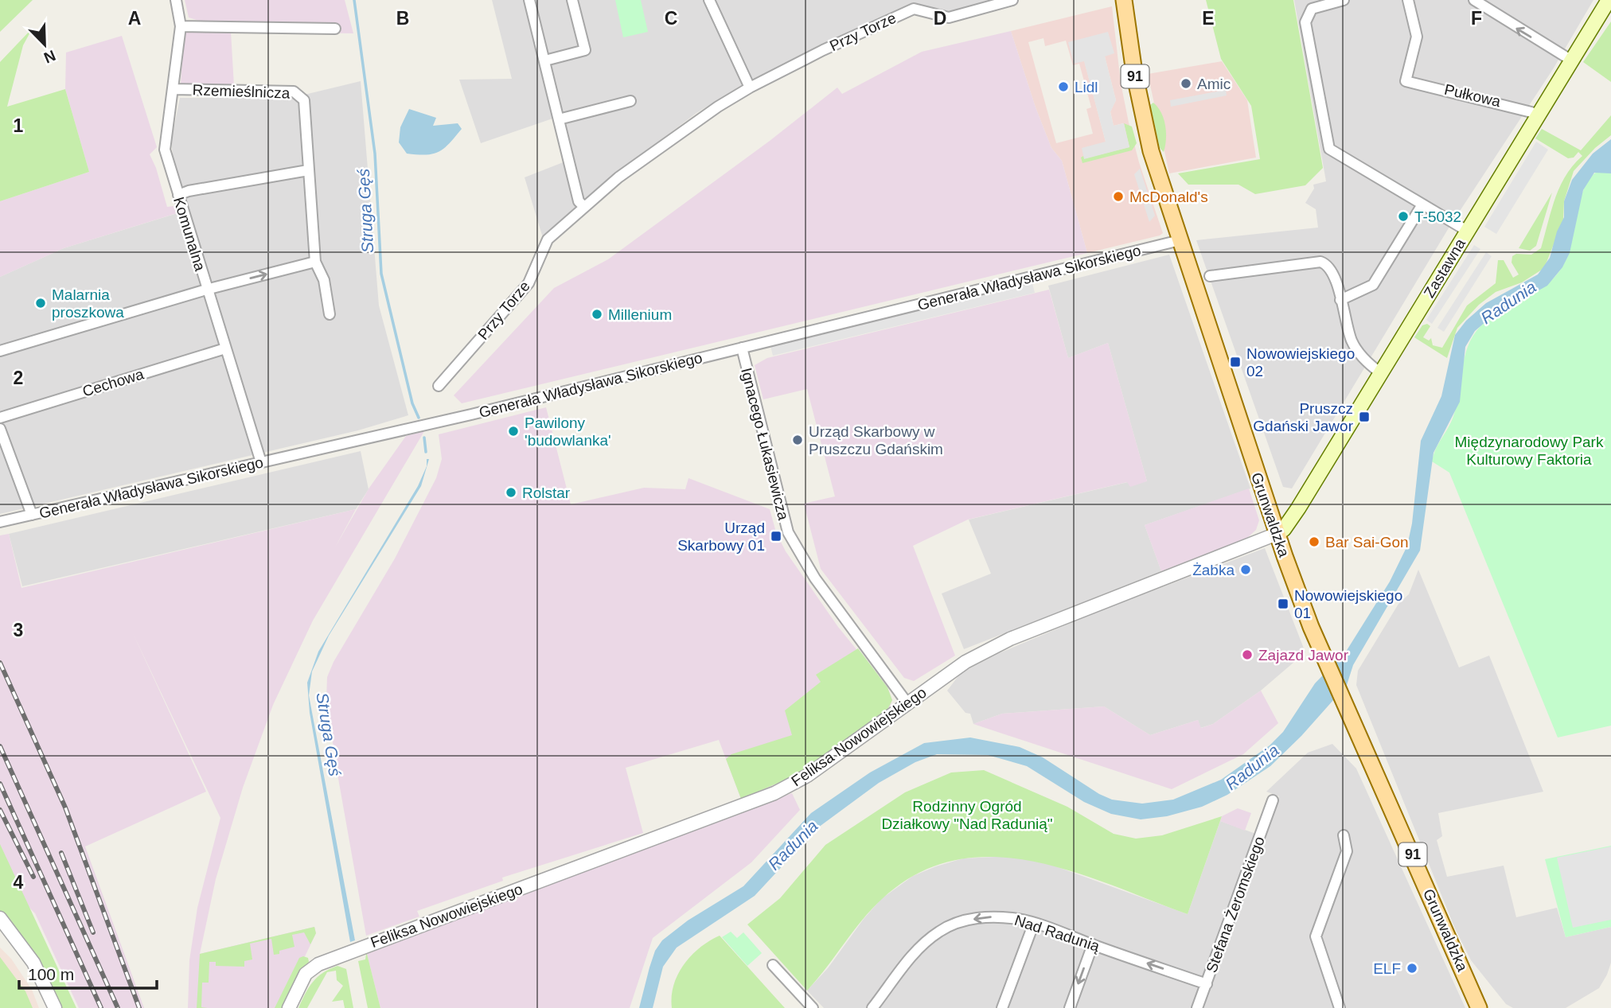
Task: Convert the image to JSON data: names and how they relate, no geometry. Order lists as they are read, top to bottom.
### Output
{
  "streets": {
    "main road": ["91", "Zastawna", "Grunwaldzka"],
    "street": [
      "Przy Torze",
      "Rzemieślnicza",
      "Pułkowa",
      "Komunalna",
      "Generała Władysława Sikorskiego",
      "Cechowa",
      "Ignacego Łukasiewicza",
      "Feliksa Nowowiejskiego",
      "Stefana Żeromskiego",
      "Nad Radunią"
    ]
  },
  "crossings": [
    ["Rzemieślnicza", "Komunalna"],
    ["Pułkowa", "Zastawna"],
    ["Komunalna", "Generała Władysława Sikorskiego"],
    ["Komunalna", "Cechowa"],
    ["Zastawna", "Grunwaldzka"],
    ["Zastawna", "Feliksa Nowowiejskiego"],
    ["Generała Władysława Sikorskiego", "Ignacego Łukasiewicza"],
    ["Generała Władysława Sikorskiego", "Grunwaldzka"],
    ["Ignacego Łukasiewicza", "Feliksa Nowowiejskiego"],
    ["Grunwaldzka", "Feliksa Nowowiejskiego"],
    ["Stefana Żeromskiego", "Nad Radunią"]
  ],
  "one_way": ["Nad Radunią"],
  "water": ["Struga Gęś", "Radunia"],
  "parks": ["Międzynarodowy Park Kulturowy Faktoria", "Rodzinny Ogród Działkowy \"Nad Radunią\""],
  "places": {
    "other": [
      "Amic",
      "Lidl",
      "McDonald's",
      "T-5032",
      "Malarnia proszkowa",
      "Millenium",
      "Pawilony 'budowlanka'",
      "Urząd Skarbowy w Pruszczu Gdańskim",
      "Rolstar",
      "Bar Sai-Gon",
      "Żabka",
      "Zajazd Jawor",
      "ELF"
    ],
    "transit": [
      "Nowowiejskiego 02",
      "Pruszcz Gdański Jawor",
      "Urząd Skarbowy 01",
      "Nowowiejskiego 01"
    ]
  },
  "scale_bar": "100 m",
  "north": "bottom right",
  "grid": {
    "columns": [
      "A",
      "B",
      "C",
      "D",
      "E",
      "F"
    ],
    "rows": [
      "1",
      "2",
      "3",
      "4"
    ]
  }
}
